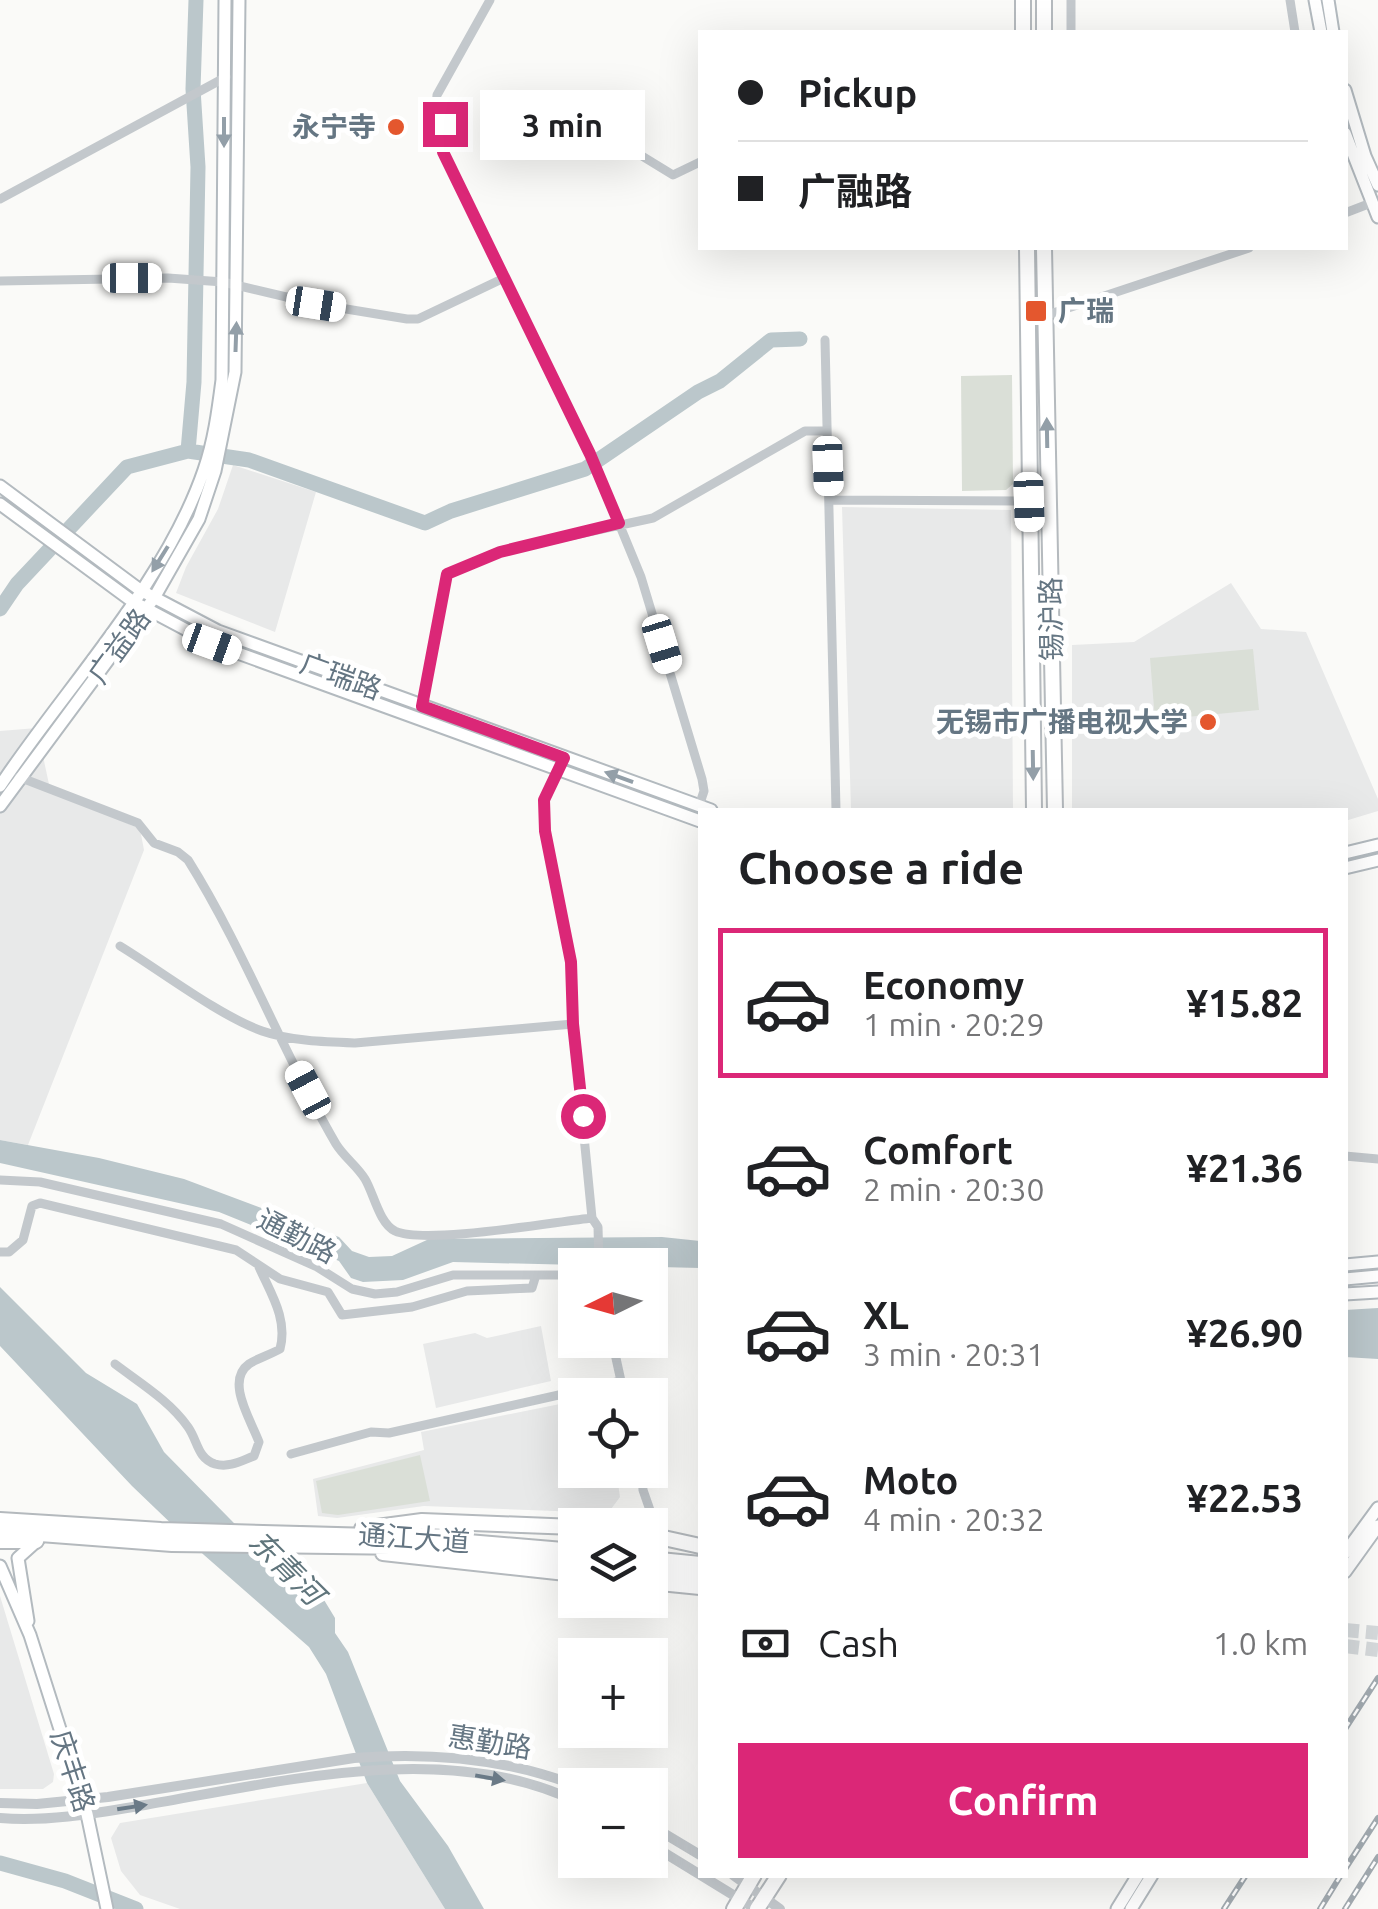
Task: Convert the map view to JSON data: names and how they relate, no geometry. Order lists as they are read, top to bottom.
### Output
{
  "streets": {
    "main road": [
      "锡沪路",
      "广益路",
      "广瑞路",
      "通江大道",
      "庆丰路"
    ],
    "street": ["通勤路", "惠勤路"]
  },
  "crossings": [
    ["广益路", "广瑞路"],
    ["惠勤路", "庆丰路"]
  ],
  "water": ["东青河"],
  "places": {
    "other": ["永宁寺", "无锡市广播电视大学"],
    "transit": ["广瑞"]
  },
  "north": "left",
  "page": {
    "banner": ["Pickup", "广融路"],
    "bubble": "3 min",
    "heading": "Choose a ride",
    "list": [
      {
        "name": "Economy",
        "note": "1 min · 20:29",
        "value": "¥15.82"
      },
      {
        "name": "Comfort",
        "note": "2 min · 20:30",
        "value": "¥21.36"
      },
      {
        "name": "XL",
        "note": "3 min · 20:31",
        "value": "¥26.90"
      },
      {
        "name": "Moto",
        "note": "4 min · 20:32",
        "value": "¥22.53"
      }
    ],
    "map_buttons": ["+", "−"],
    "pay": ["Cash", "1.0 km"],
    "buttons": "Confirm"
  }
}
